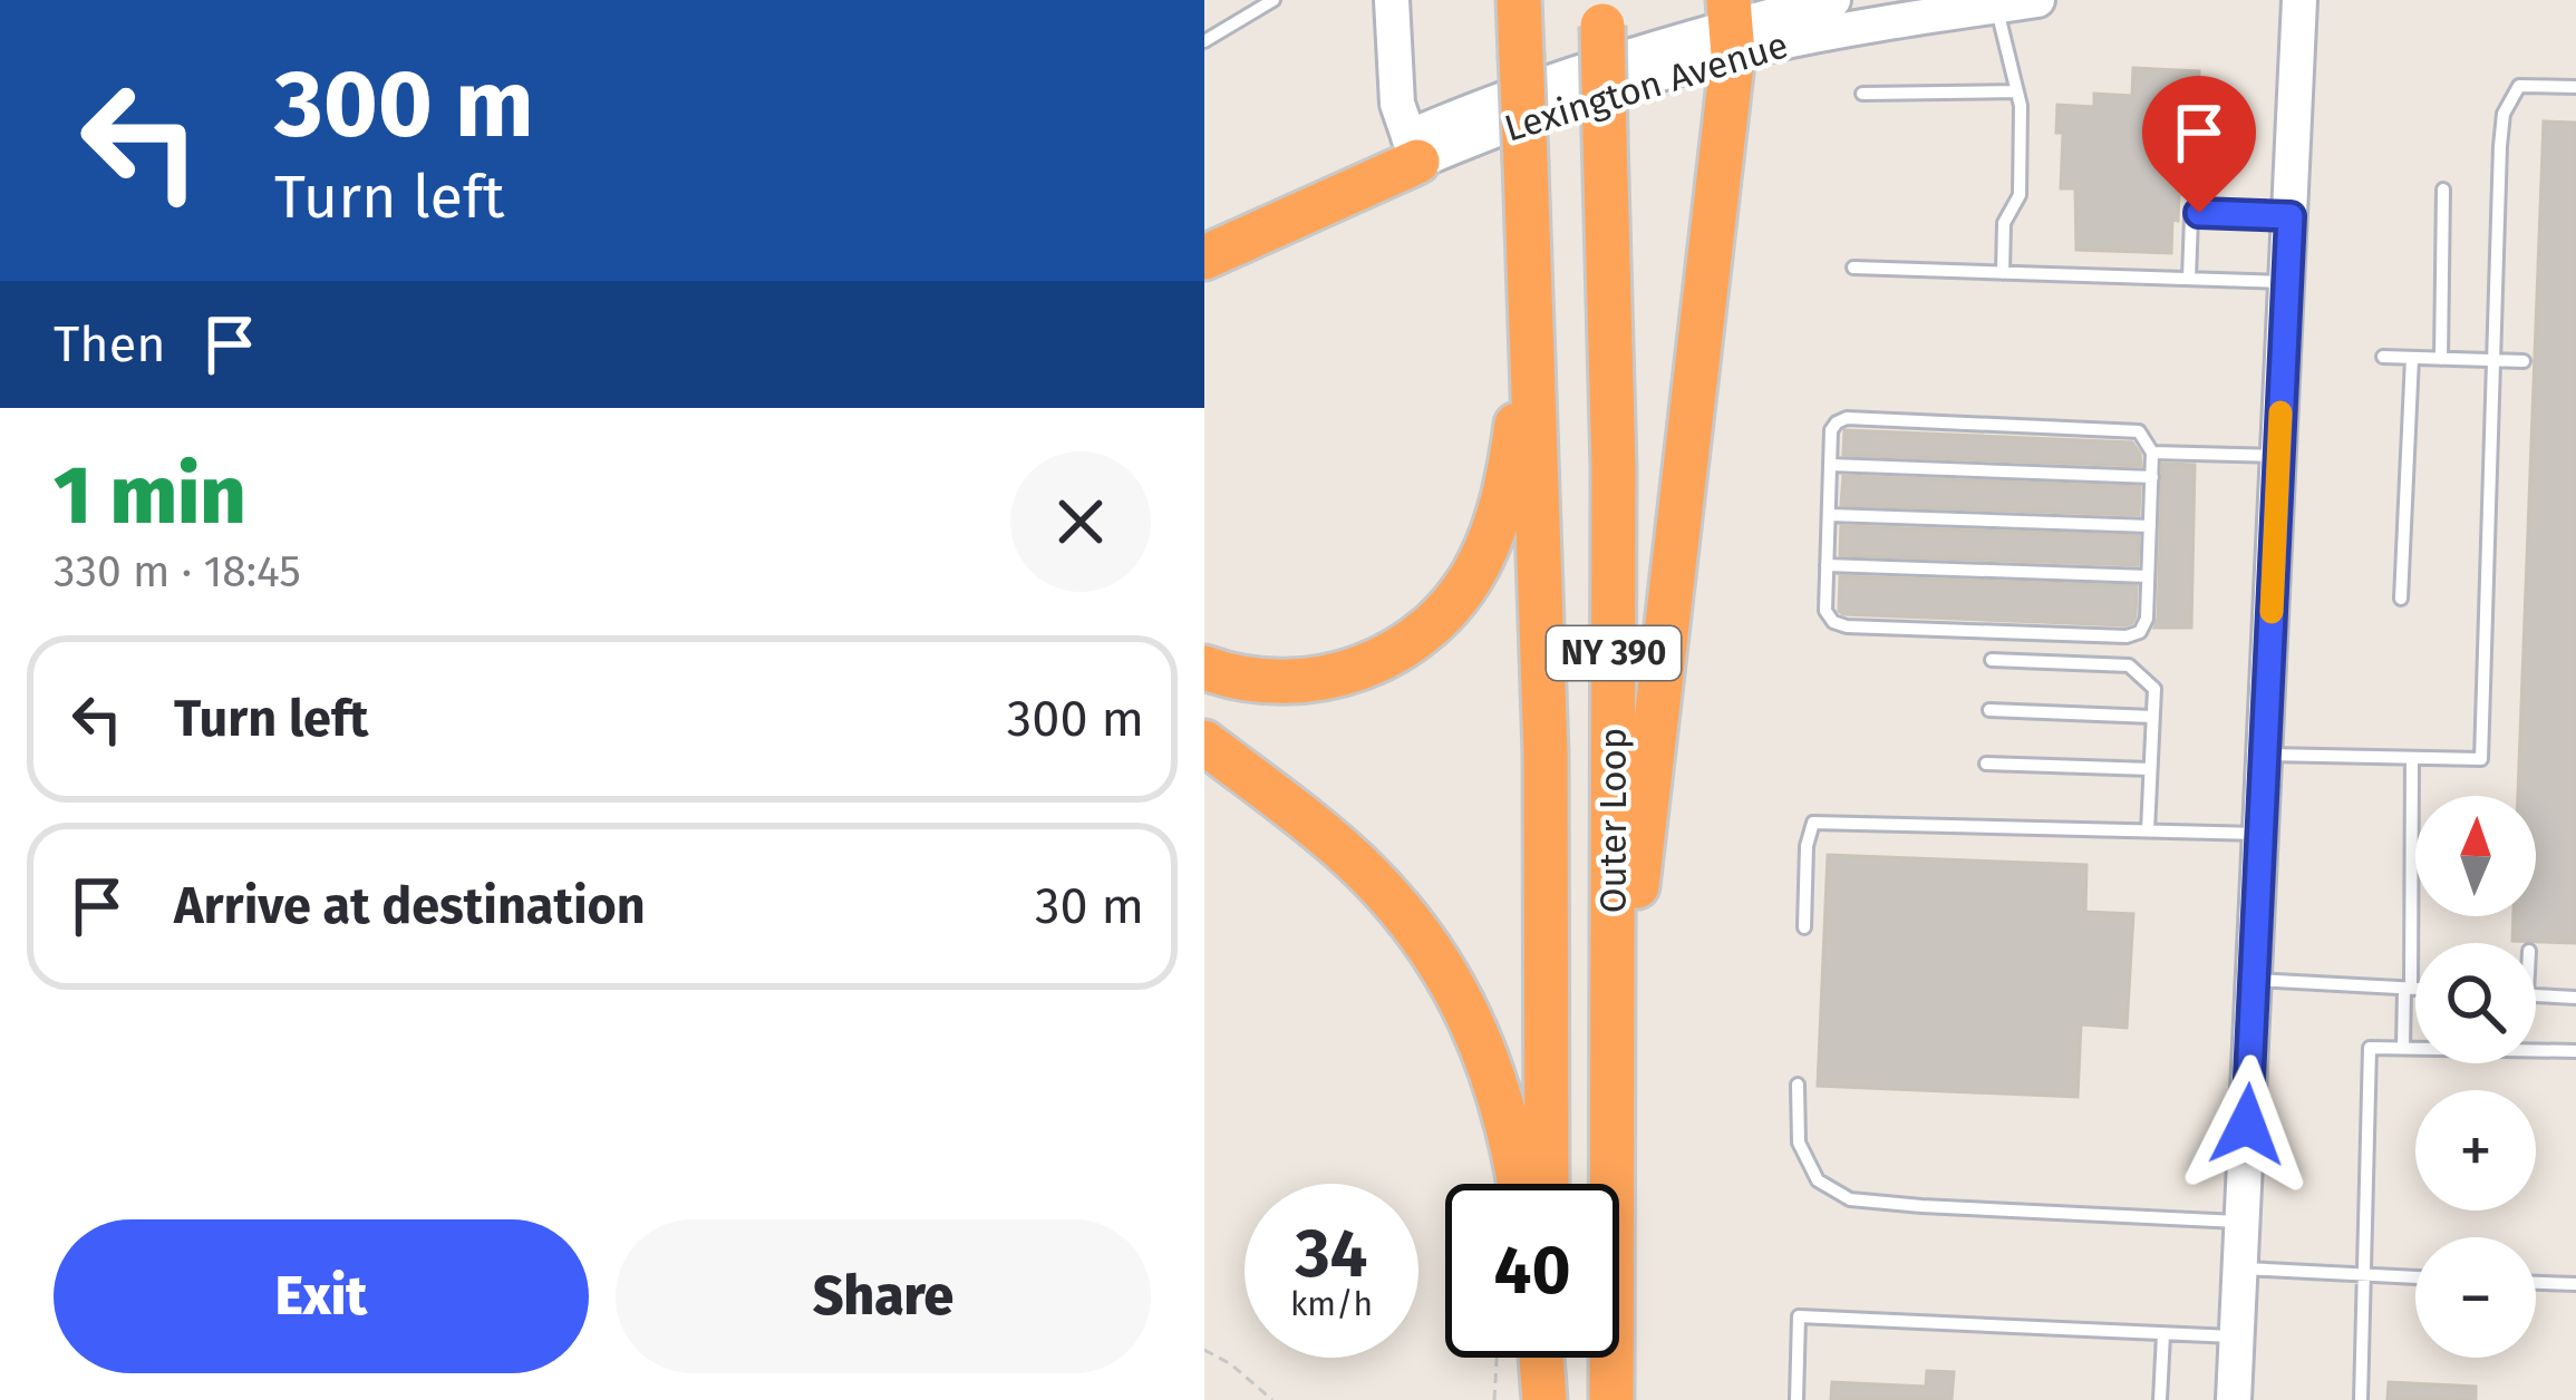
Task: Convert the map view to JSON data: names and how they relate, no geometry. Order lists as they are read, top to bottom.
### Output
{
  "streets": {
    "highway": ["NY 390", "Outer Loop"],
    "street": ["Lexington Avenue"]
  },
  "north": "top",
  "page": {
    "turn": ["300 m", "Turn left"],
    "then": "Then",
    "heading": ["1 min", "330 m · 18:45"],
    "list": [
      {
        "name": "Turn left",
        "value": "300 m"
      },
      {
        "name": "Arrive at destination",
        "value": "30 m"
      }
    ],
    "map_buttons": ["+", "−"],
    "speed": "34 km/h",
    "limit": "40",
    "buttons": ["Exit", "Share"]
  }
}
